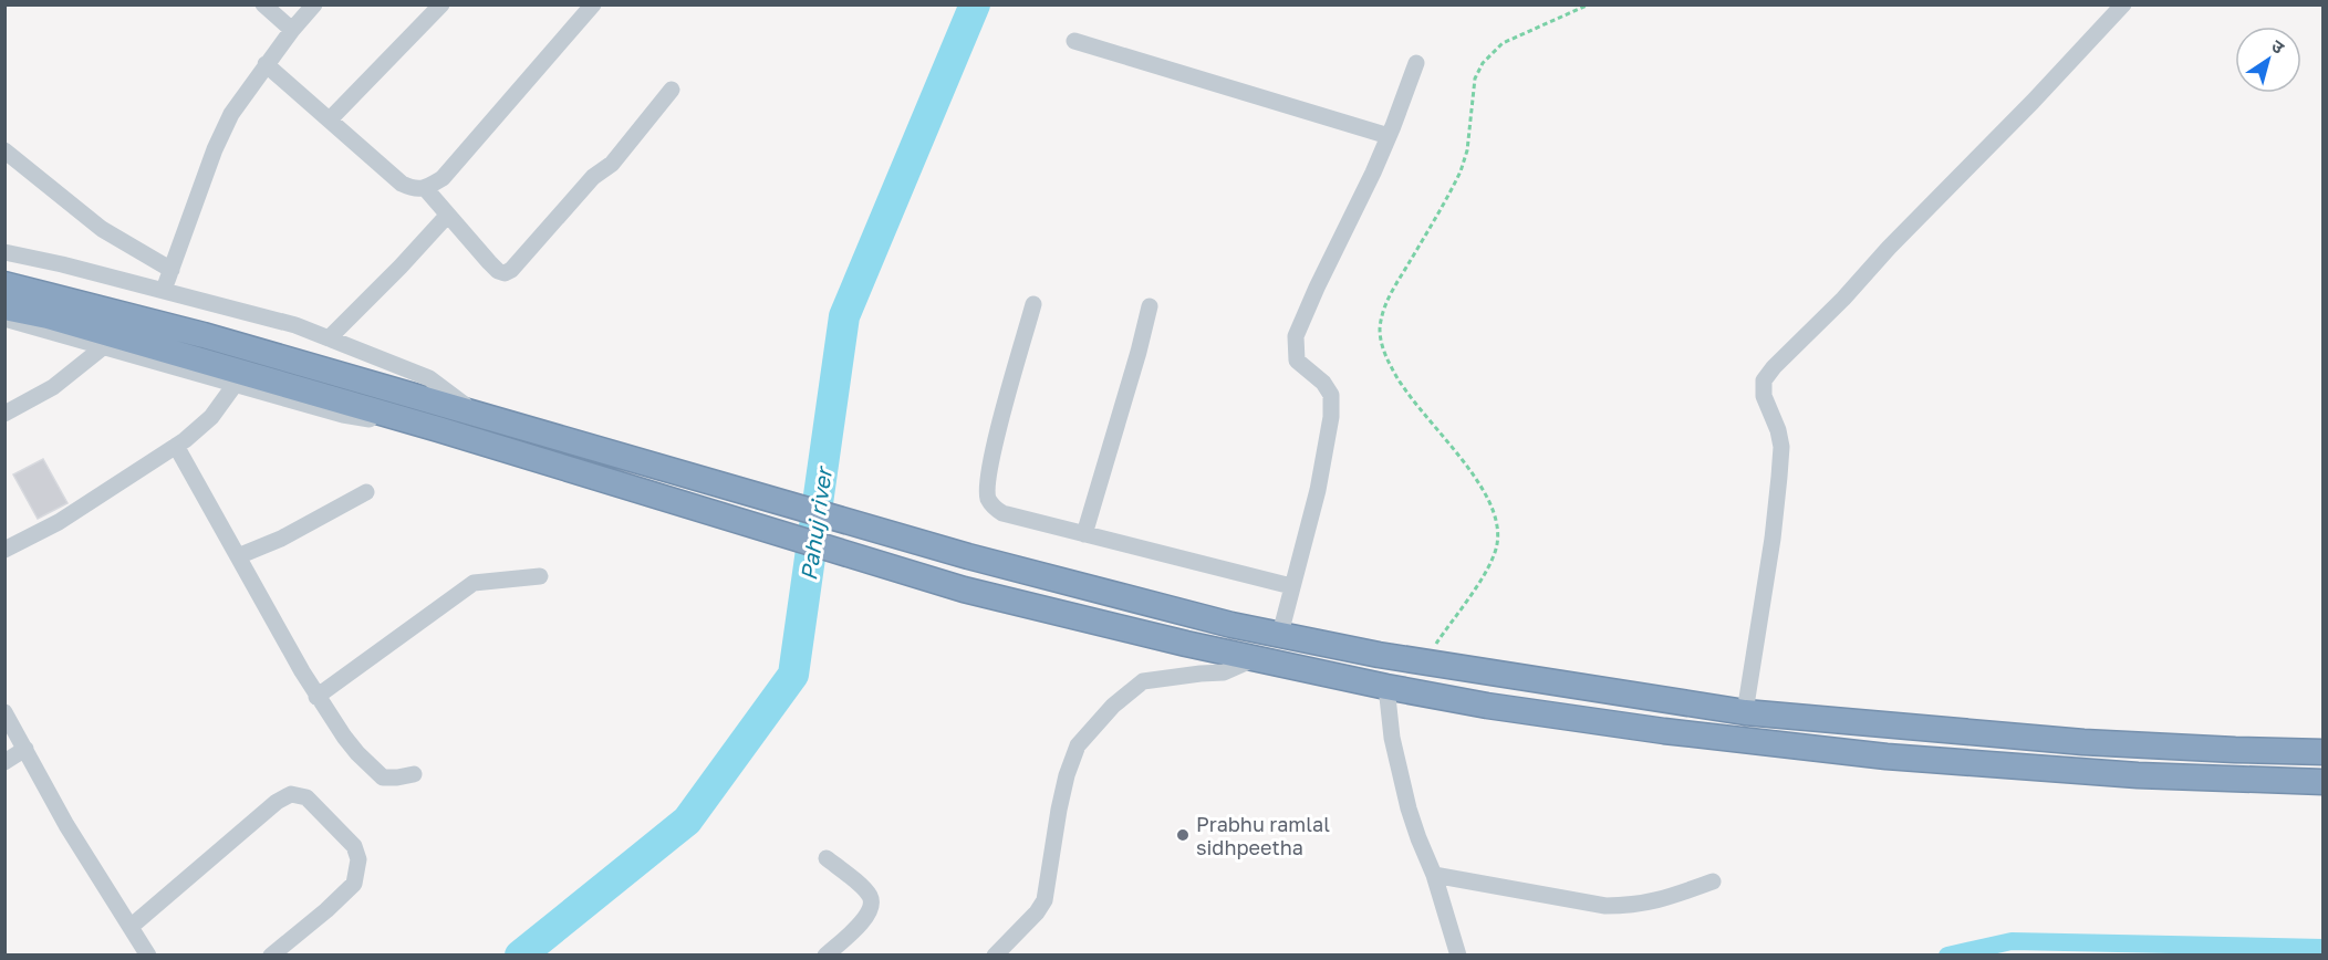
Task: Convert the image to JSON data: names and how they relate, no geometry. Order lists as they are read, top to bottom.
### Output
{
  "water": ["Pahuj river"],
  "places": ["Prabhu ramlal sidhpeetha"],
  "north": "top right"
}
